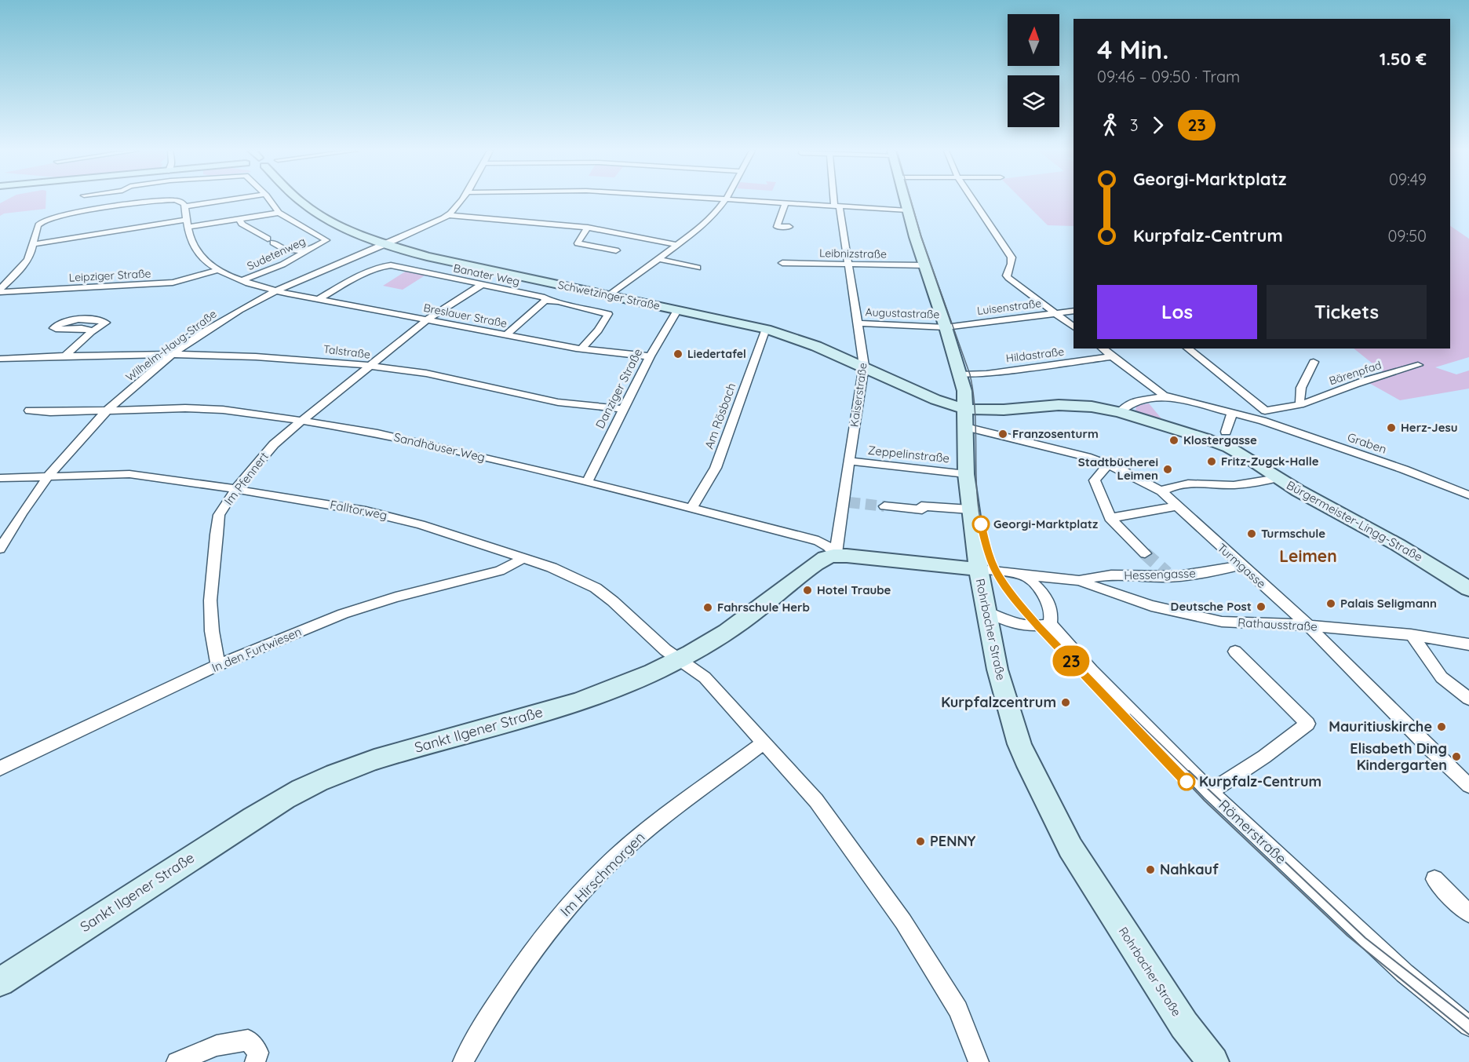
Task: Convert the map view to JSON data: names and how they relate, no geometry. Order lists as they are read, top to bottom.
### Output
{
  "streets": {
    "main road": [
      "Schwetzinger Straße",
      "Bürgermeister-Lingg-Straße",
      "Rohrbacher Straße",
      "Sankt Ilgener Straße"
    ],
    "street": [
      "Sudetenweg",
      "Leibnizstraße",
      "Banater Weg",
      "Leipziger Straße",
      "Luisenstraße",
      "Augustastraße",
      "Breslauer Straße",
      "Wilhelm-Haug-Straße",
      "Talstraße",
      "Hildastraße",
      "Bärenpfad",
      "Danziger Straße",
      "Kaiserstraße",
      "Am Rösbach",
      "Graben",
      "Sandhäuser Weg",
      "Zeppelinstraße",
      "Im Pfennert",
      "Falltorweg",
      "Turmgasse",
      "Hessengasse",
      "Rathausstraße",
      "In den Furtwiesen",
      "Römerstraße",
      "Im Hirschmorgen"
    ]
  },
  "crossings": [
    ["Sudetenweg", "Breslauer Straße"],
    ["Leibnizstraße", "Kaiserstraße"],
    ["Leibnizstraße", "Rohrbacher Straße"],
    ["Banater Weg", "Breslauer Straße"],
    ["Banater Weg", "Im Pfennert"],
    ["Leipziger Straße", "Breslauer Straße"],
    ["Schwetzinger Straße", "Wilhelm-Haug-Straße"],
    ["Schwetzinger Straße", "Danziger Straße"],
    ["Schwetzinger Straße", "Kaiserstraße"],
    ["Schwetzinger Straße", "Am Rösbach"],
    ["Schwetzinger Straße", "Bürgermeister-Lingg-Straße"],
    ["Schwetzinger Straße", "Rohrbacher Straße"],
    ["Luisenstraße", "Augustastraße"],
    ["Luisenstraße", "Rohrbacher Straße"],
    ["Augustastraße", "Kaiserstraße"],
    ["Augustastraße", "Rohrbacher Straße"],
    ["Breslauer Straße", "Wilhelm-Haug-Straße"],
    ["Breslauer Straße", "Danziger Straße"],
    ["Breslauer Straße", "Im Pfennert"],
    ["Wilhelm-Haug-Straße", "Talstraße"],
    ["Wilhelm-Haug-Straße", "Sandhäuser Weg"],
    ["Wilhelm-Haug-Straße", "Falltorweg"],
    ["Talstraße", "Danziger Straße"],
    ["Talstraße", "Im Pfennert"],
    ["Hildastraße", "Rohrbacher Straße"],
    ["Danziger Straße", "Sandhäuser Weg"],
    ["Kaiserstraße", "Sandhäuser Weg"],
    ["Kaiserstraße", "Zeppelinstraße"],
    ["Kaiserstraße", "Sankt Ilgener Straße"],
    ["Am Rösbach", "Sandhäuser Weg"],
    ["Sandhäuser Weg", "Im Pfennert"],
    ["Sandhäuser Weg", "Sankt Ilgener Straße"],
    ["Zeppelinstraße", "Rohrbacher Straße"],
    ["Im Pfennert", "Falltorweg"],
    ["Im Pfennert", "In den Furtwiesen"],
    ["Falltorweg", "In den Furtwiesen"],
    ["Falltorweg", "Sankt Ilgener Straße"],
    ["Falltorweg", "Im Hirschmorgen"],
    ["Bürgermeister-Lingg-Straße", "Rohrbacher Straße"],
    ["Turmgasse", "Hessengasse"],
    ["Turmgasse", "Rathausstraße"],
    ["Turmgasse", "Rohrbacher Straße"],
    ["Hessengasse", "Rathausstraße"],
    ["Rathausstraße", "Rohrbacher Straße"],
    ["Rathausstraße", "Sankt Ilgener Straße"],
    ["Rohrbacher Straße", "Sankt Ilgener Straße"]
  ],
  "districts": ["Leimen"],
  "places": [
    "Liedertafel",
    "Herz-Jesu",
    "Franzosenturm",
    "Klostergasse",
    "Fritz-Zugck-Halle",
    "Stadtbücherei Leimen",
    "Georgi-Marktplatz",
    "Turmschule",
    "Hotel Traube",
    "Palais Seligmann",
    "Deutsche Post",
    "Fahrschule Herb",
    "Kurpfalzcentrum",
    "Mauritiuskirche",
    "Elisabeth Ding Kindergarten",
    "Kurpfalz-Centrum",
    "PENNY",
    "Nahkauf"
  ],
  "lines": ["tram line 23"],
  "north": "top",
  "page": {
    "on_map": "23",
    "heading": ["4 Min.", "09:46 – 09:50 · Tram", "1.50 €"],
    "legs": ["3", "23"],
    "list": [
      {
        "name": "Georgi-Marktplatz",
        "value": "09:49"
      },
      {
        "name": "Kurpfalz-Centrum",
        "value": "09:50"
      }
    ],
    "buttons": ["Los", "Tickets"]
  }
}
